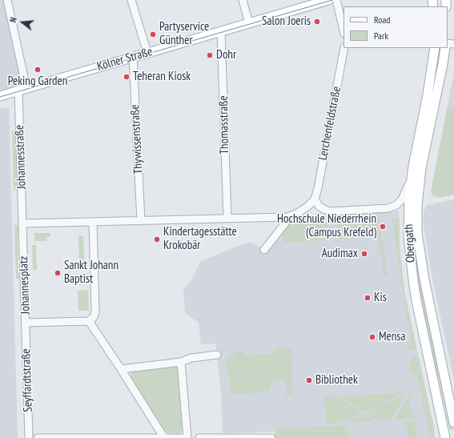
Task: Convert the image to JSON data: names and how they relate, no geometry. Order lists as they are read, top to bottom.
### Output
{
  "streets": {
    "main road": ["Kölner Straße", "Obergath"],
    "street": [
      "Lerchenfeldstraße",
      "Thomasstraße",
      "Thywissenstraße",
      "Johannesstraße",
      "Johannesplatz",
      "Seyffardtstraße"
    ]
  },
  "crossings": [
    ["Kölner Straße", "Thomasstraße"],
    ["Kölner Straße", "Thywissenstraße"],
    ["Kölner Straße", "Johannesstraße"],
    ["Johannesstraße", "Johannesplatz"],
    ["Johannesplatz", "Seyffardtstraße"]
  ],
  "places": [
    "Salon Joeris",
    "Partyservice Günther",
    "Dohr",
    "Peking Garden",
    "Teheran Kiosk",
    "Hochschule Niederrhein (Campus Krefeld)",
    "Kindertagesstätte Krokobär",
    "Audimax",
    "Sankt Johann Baptist",
    "Kis",
    "Mensa",
    "Bibliothek"
  ],
  "legend": ["Road", "Park"],
  "north": "left"
}
